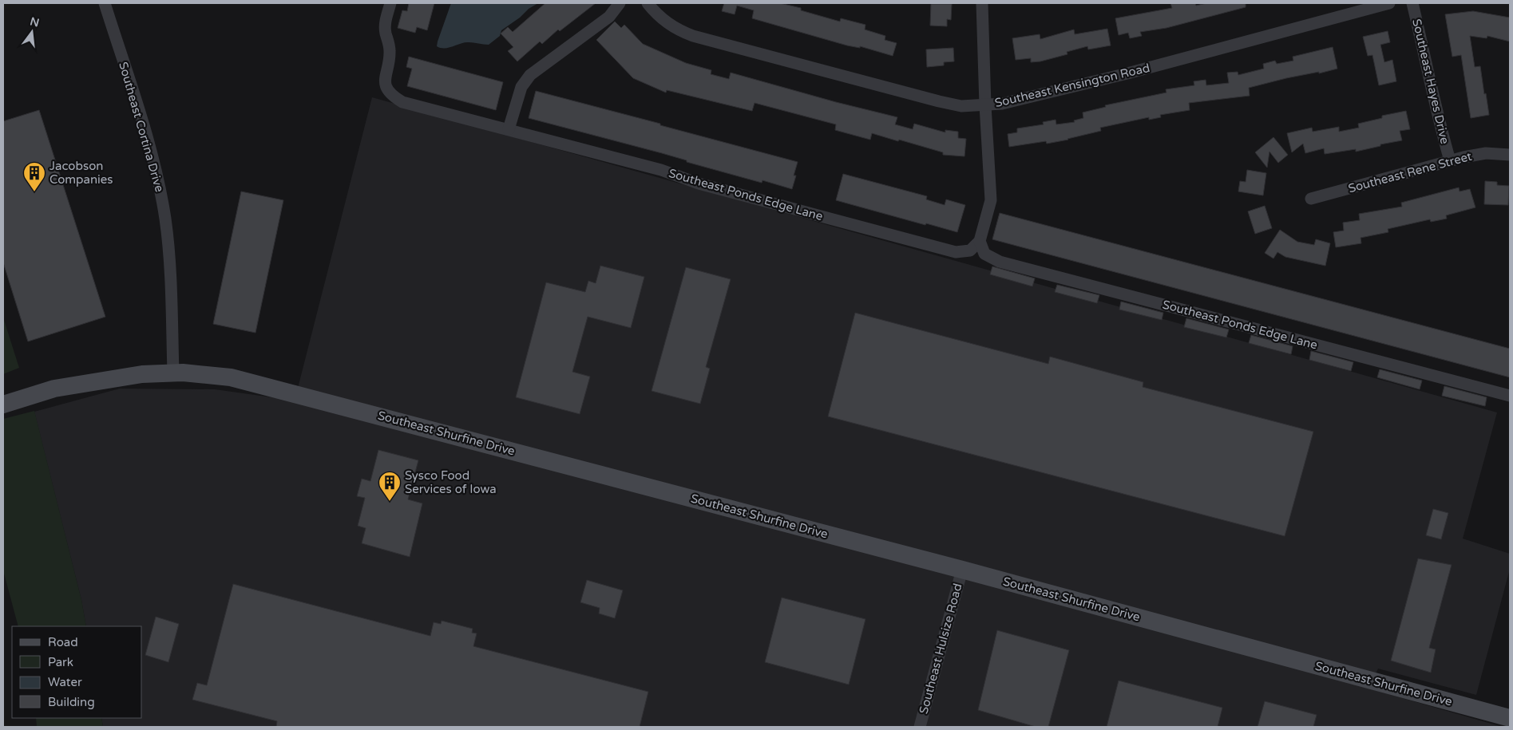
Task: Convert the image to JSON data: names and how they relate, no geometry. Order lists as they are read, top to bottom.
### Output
{
  "streets": {
    "street": [
      "Southeast Hayes Drive",
      "Southeast Kensington Road",
      "Southeast Cortina Drive",
      "Southeast Rene Street",
      "Southeast Ponds Edge Lane",
      "Southeast Shurfine Drive",
      "Southeast Hulsize Road"
    ]
  },
  "crossings": [
    ["Southeast Hayes Drive", "Southeast Rene Street"],
    ["Southeast Cortina Drive", "Southeast Shurfine Drive"],
    ["Southeast Shurfine Drive", "Southeast Hulsize Road"]
  ],
  "places": {
    "building": ["Jacobson Companies", "Sysco Food Services of Iowa"]
  },
  "legend": [
    "Road",
    "Park",
    "Water",
    "Building"
  ],
  "north": "top"
}
